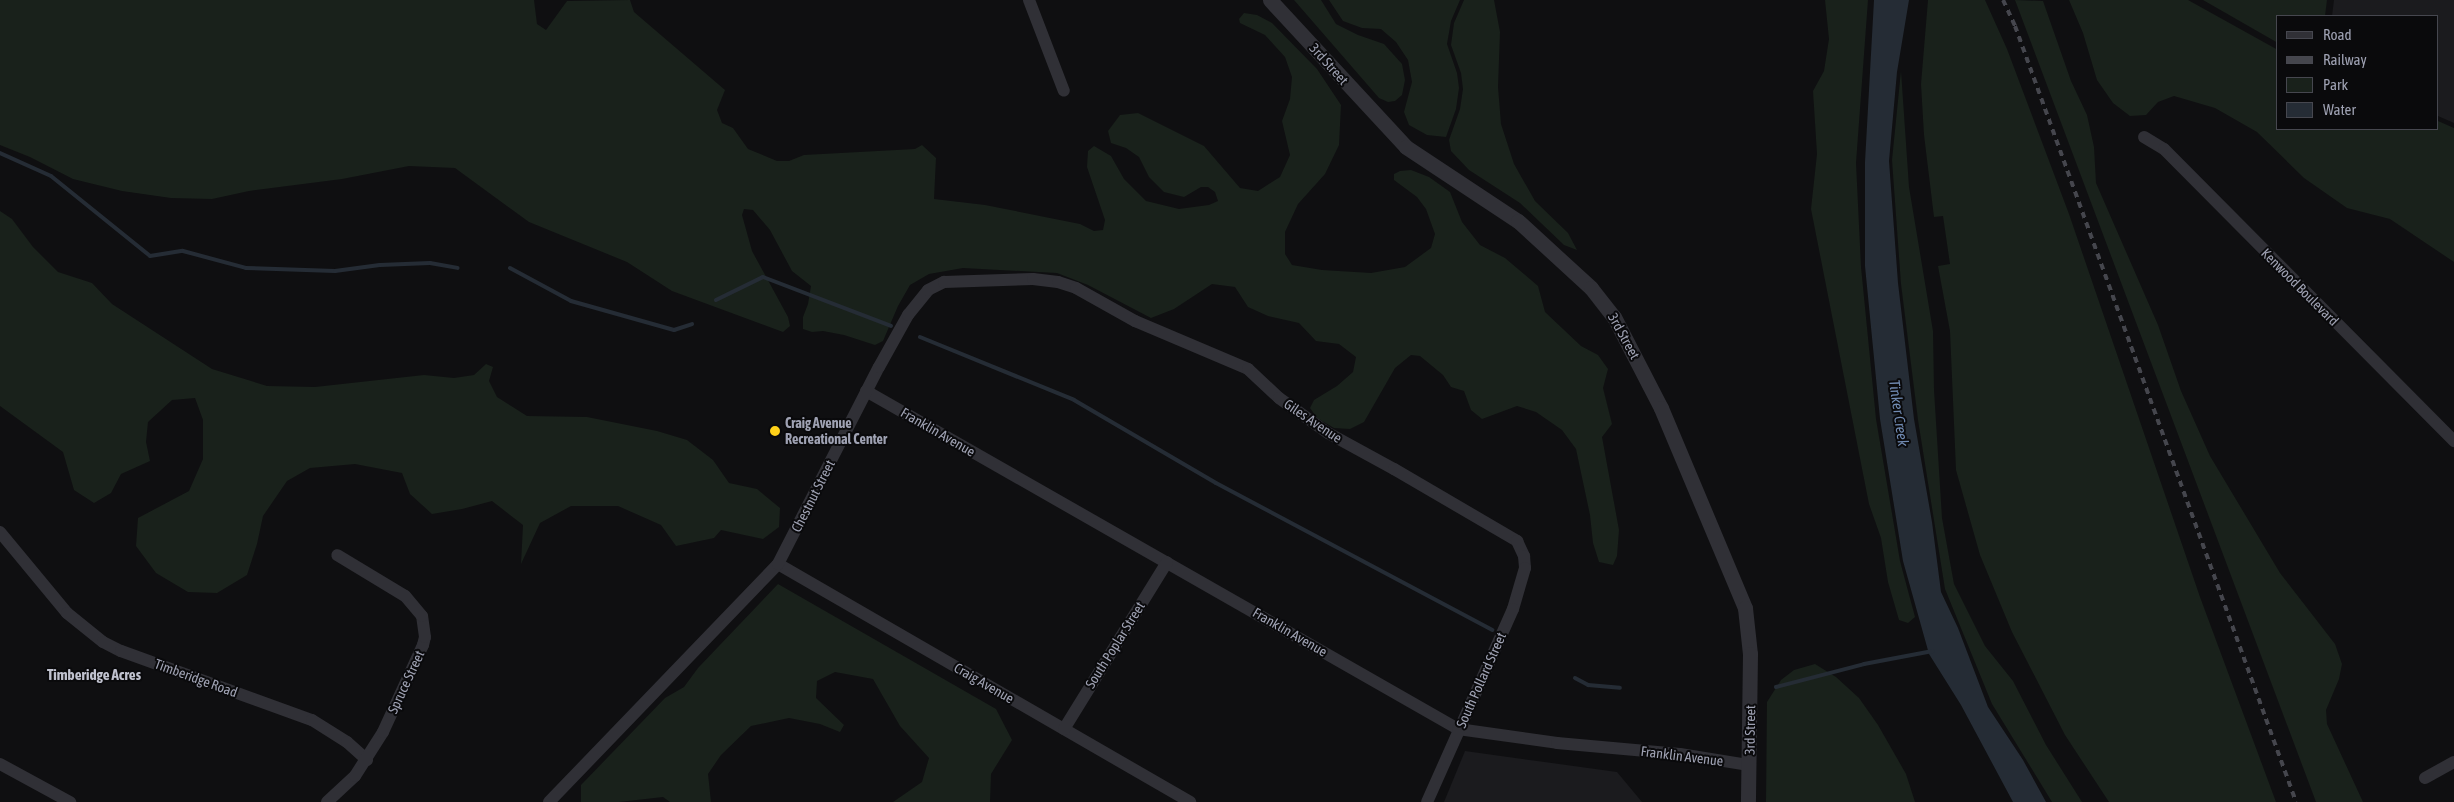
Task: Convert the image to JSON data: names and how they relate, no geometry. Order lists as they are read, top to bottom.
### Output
{
  "streets": {
    "street": [
      "3rd Street",
      "Kenwood Boulevard",
      "Giles Avenue",
      "Franklin Avenue",
      "Chestnut Street",
      "South Poplar Street",
      "Timberidge Road",
      "South Pollard Street",
      "Spruce Street",
      "Craig Avenue"
    ]
  },
  "crossings": [
    ["3rd Street", "Franklin Avenue"],
    ["Giles Avenue", "Chestnut Street"],
    ["Giles Avenue", "South Pollard Street"],
    ["Franklin Avenue", "Chestnut Street"],
    ["Franklin Avenue", "South Poplar Street"],
    ["Franklin Avenue", "South Pollard Street"],
    ["Chestnut Street", "Craig Avenue"],
    ["South Poplar Street", "Craig Avenue"],
    ["Timberidge Road", "Spruce Street"]
  ],
  "districts": ["Timberidge Acres"],
  "water": ["Tinker Creek"],
  "places": ["Craig Avenue Recreational Center"],
  "legend": [
    "Road",
    "Railway",
    "Park",
    "Water"
  ]
}
